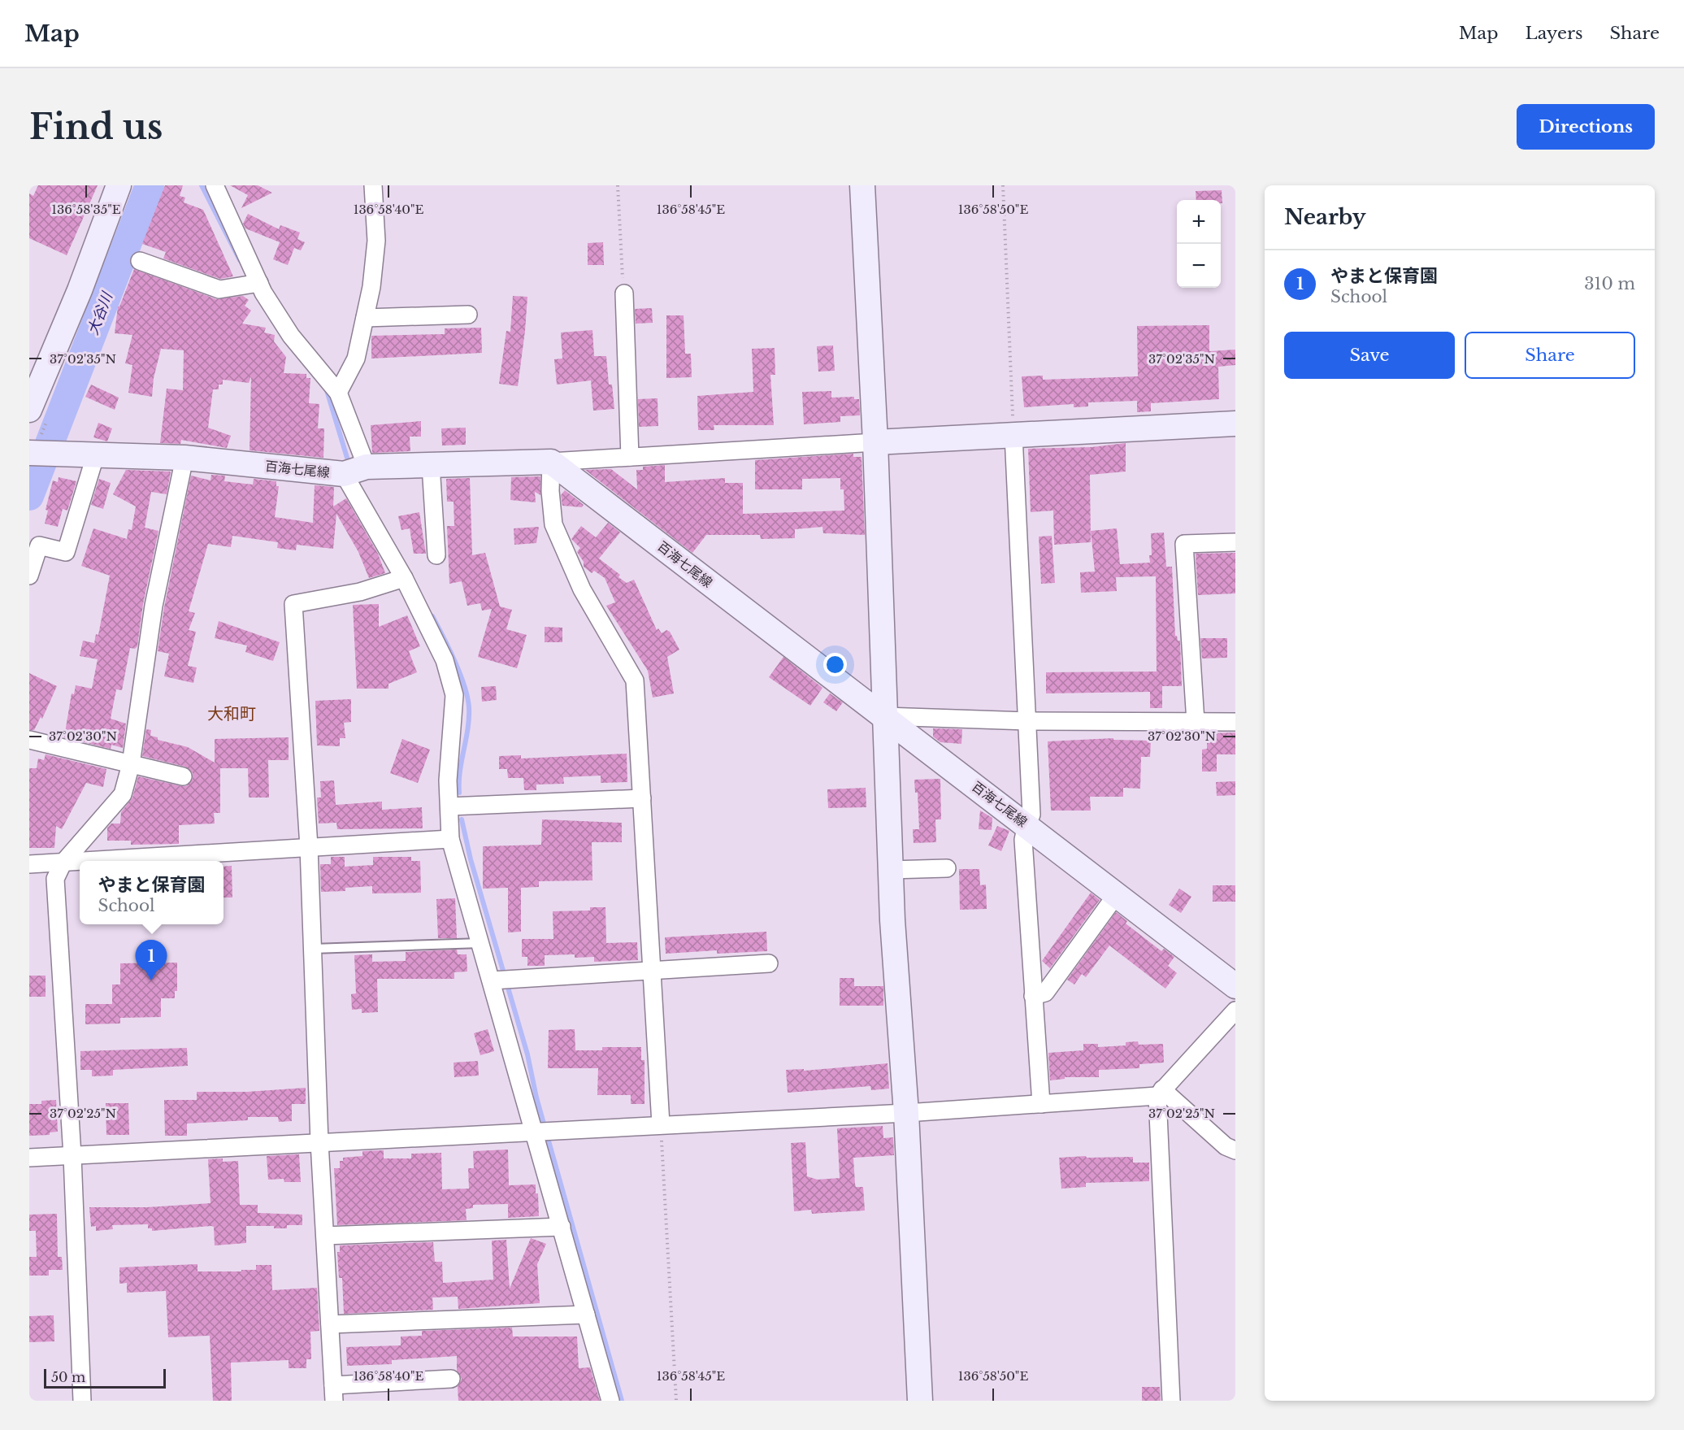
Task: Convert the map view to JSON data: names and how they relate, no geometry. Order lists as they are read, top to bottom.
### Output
{
  "streets": {
    "street": ["百海七尾線"]
  },
  "districts": ["大和町"],
  "water": ["大谷川"],
  "scale_bar": "50 m",
  "page": {
    "header": "Map",
    "nav": ["Map", "Layers", "Share"],
    "buttons": [
      "Directions",
      ["Save", "Share"]
    ],
    "title": "Find us",
    "heading": "Nearby",
    "map_buttons": ["+", "−"],
    "list": [
      {
        "mark": "1",
        "name": "やまと保育園",
        "note": "School",
        "value": "310 m"
      }
    ],
    "popup": ["やまと保育園", "School"],
    "pins": "1",
    "scale": "50 m"
  },
  "coordinates": [
    "136°58'35\"E",
    "136°58'40\"E",
    "136°58'45\"E",
    "136°58'50\"E",
    "37°02'35\"N",
    "37°02'30\"N",
    "37°02'25\"N"
  ]
}
